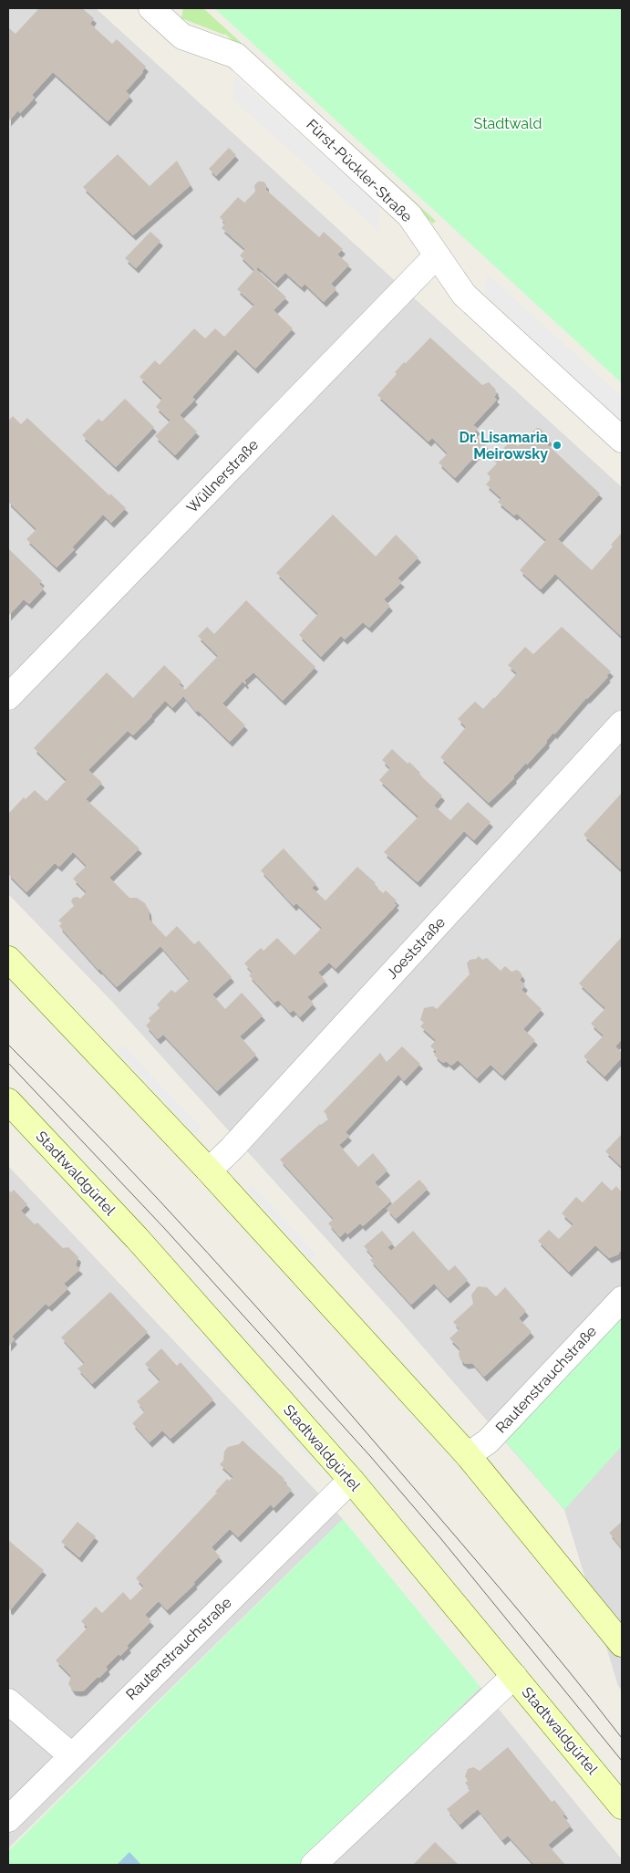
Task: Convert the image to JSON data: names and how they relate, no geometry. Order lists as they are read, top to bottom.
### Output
{
  "streets": {
    "main road": ["Stadtwaldgürtel"],
    "street": [
      "Fürst-Pückler-Straße",
      "Wüllnerstraße",
      "Joeststraße",
      "Rautenstrauchstraße"
    ]
  },
  "crossings": [
    ["Fürst-Pückler-Straße", "Wüllnerstraße"],
    ["Stadtwaldgürtel", "Rautenstrauchstraße"]
  ],
  "parks": ["Stadtwald"],
  "places": ["Dr. Lisamaria Meirowsky"]
}
